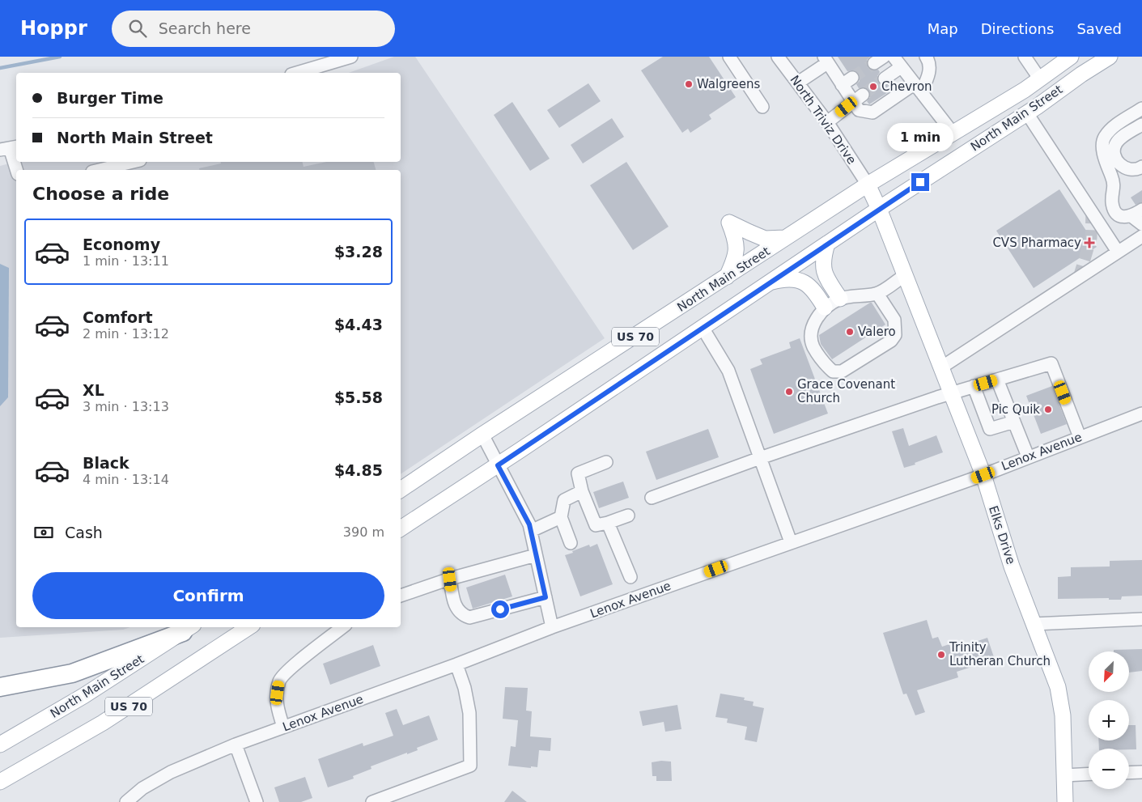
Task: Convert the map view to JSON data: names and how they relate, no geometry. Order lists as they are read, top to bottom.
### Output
{
  "streets": {
    "main road": ["North Main Street", "US 70", "Elks Drive"],
    "street": ["North Triviz Drive", "Lenox Avenue"]
  },
  "crossings": [
    ["North Main Street", "North Triviz Drive"],
    ["North Main Street", "Elks Drive"],
    ["North Triviz Drive", "Elks Drive"],
    ["Lenox Avenue", "Elks Drive"]
  ],
  "places": {
    "other": [
      "Walgreens",
      "Chevron",
      "Valero",
      "Grace Covenant Church",
      "Pic Quik",
      "Trinity Lutheran Church"
    ],
    "health": ["CVS Pharmacy"]
  },
  "north": "bottom left",
  "page": {
    "header": "Hoppr",
    "search": "Search here",
    "nav": ["Map", "Directions", "Saved"],
    "banner": ["Burger Time", "North Main Street"],
    "bubble": "1 min",
    "heading": "Choose a ride",
    "list": [
      {
        "name": "Economy",
        "note": "1 min · 13:11",
        "value": "$3.28"
      },
      {
        "name": "Comfort",
        "note": "2 min · 13:12",
        "value": "$4.43"
      },
      {
        "name": "XL",
        "note": "3 min · 13:13",
        "value": "$5.58"
      },
      {
        "name": "Black",
        "note": "4 min · 13:14",
        "value": "$4.85"
      }
    ],
    "pay": ["Cash", "390 m"],
    "buttons": "Confirm",
    "map_buttons": ["+", "−"]
  }
}
